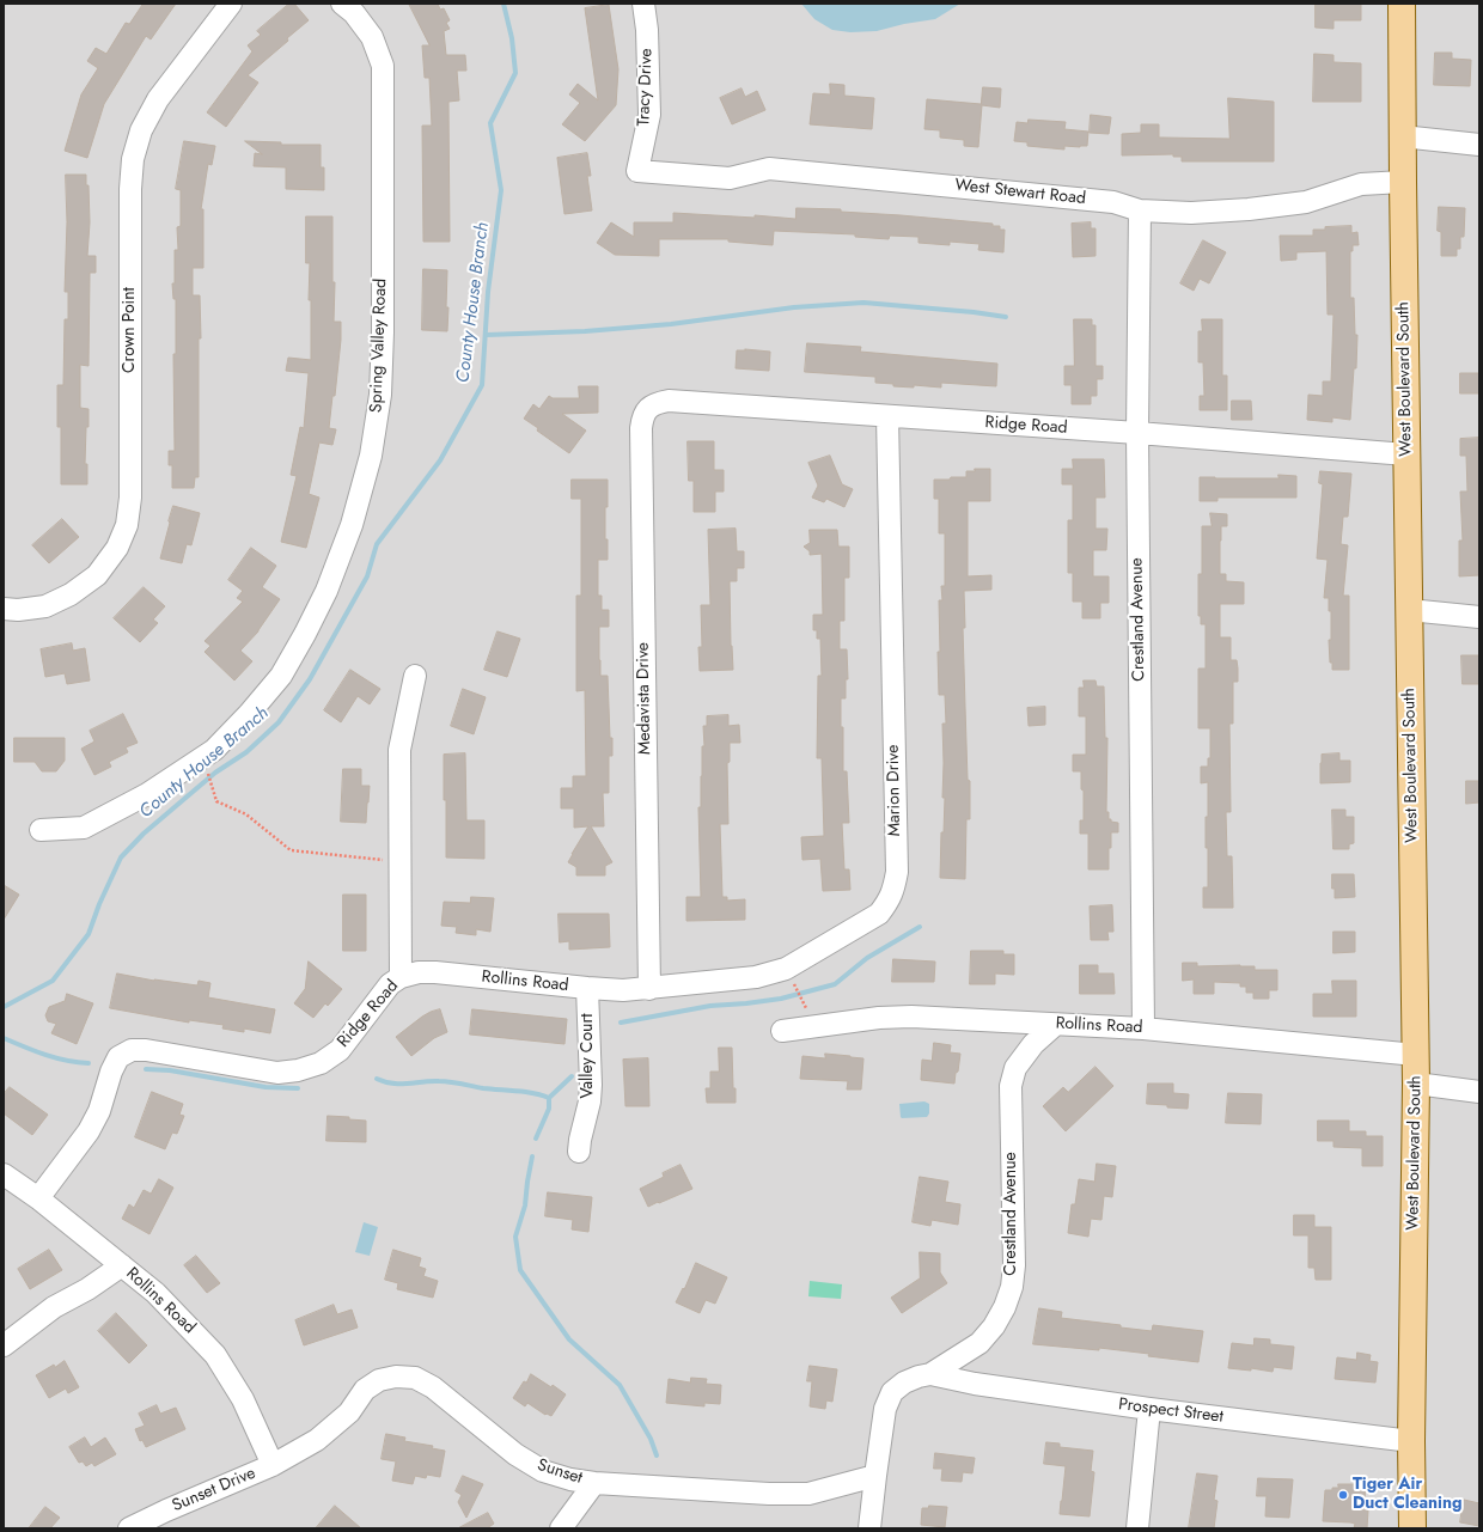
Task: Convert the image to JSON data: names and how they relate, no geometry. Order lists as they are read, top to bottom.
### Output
{
  "streets": {
    "main road": ["West Boulevard South"],
    "street": [
      "Tracy Drive",
      "West Stewart Road",
      "Crown Point",
      "Spring Valley Road",
      "Ridge Road",
      "Crestland Avenue",
      "Medavista Drive",
      "Marion Drive",
      "Rollins Road",
      "Valley Court",
      "Prospect Street",
      "Sunset",
      "Sunset Drive"
    ]
  },
  "crossings": [
    ["Tracy Drive", "West Stewart Road"],
    ["West Stewart Road", "West Boulevard South"],
    ["West Stewart Road", "Crestland Avenue"],
    ["West Boulevard South", "Ridge Road"],
    ["West Boulevard South", "Rollins Road"],
    ["West Boulevard South", "Prospect Street"],
    ["Ridge Road", "Crestland Avenue"],
    ["Ridge Road", "Medavista Drive"],
    ["Ridge Road", "Marion Drive"],
    ["Ridge Road", "Rollins Road"],
    ["Crestland Avenue", "Rollins Road"],
    ["Crestland Avenue", "Prospect Street"],
    ["Crestland Avenue", "Sunset"],
    ["Medavista Drive", "Marion Drive"],
    ["Medavista Drive", "Rollins Road"],
    ["Marion Drive", "Rollins Road"],
    ["Rollins Road", "Valley Court"],
    ["Rollins Road", "Sunset"],
    ["Rollins Road", "Sunset Drive"],
    ["Sunset", "Sunset Drive"]
  ],
  "water": ["County House Branch"],
  "places": ["Tiger Air Duct Cleaning"]
}
